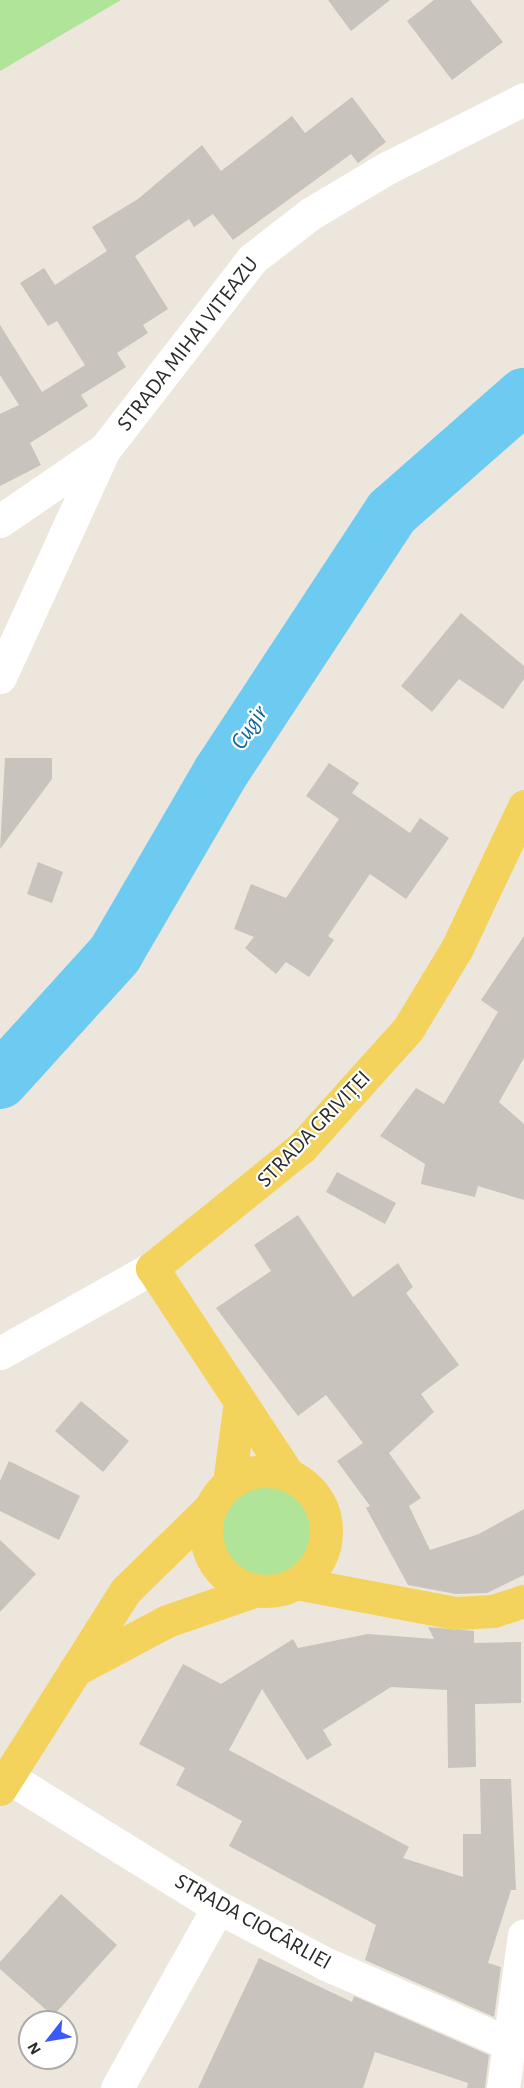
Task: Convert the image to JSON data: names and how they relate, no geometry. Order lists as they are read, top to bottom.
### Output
{
  "streets": {
    "main road": ["STRADA GRIVIȚEI"],
    "street": ["STRADA MIHAI VITEAZU", "STRADA CIOCÂRLIEI"]
  },
  "water": ["Cugir"],
  "north": "bottom left"
}
